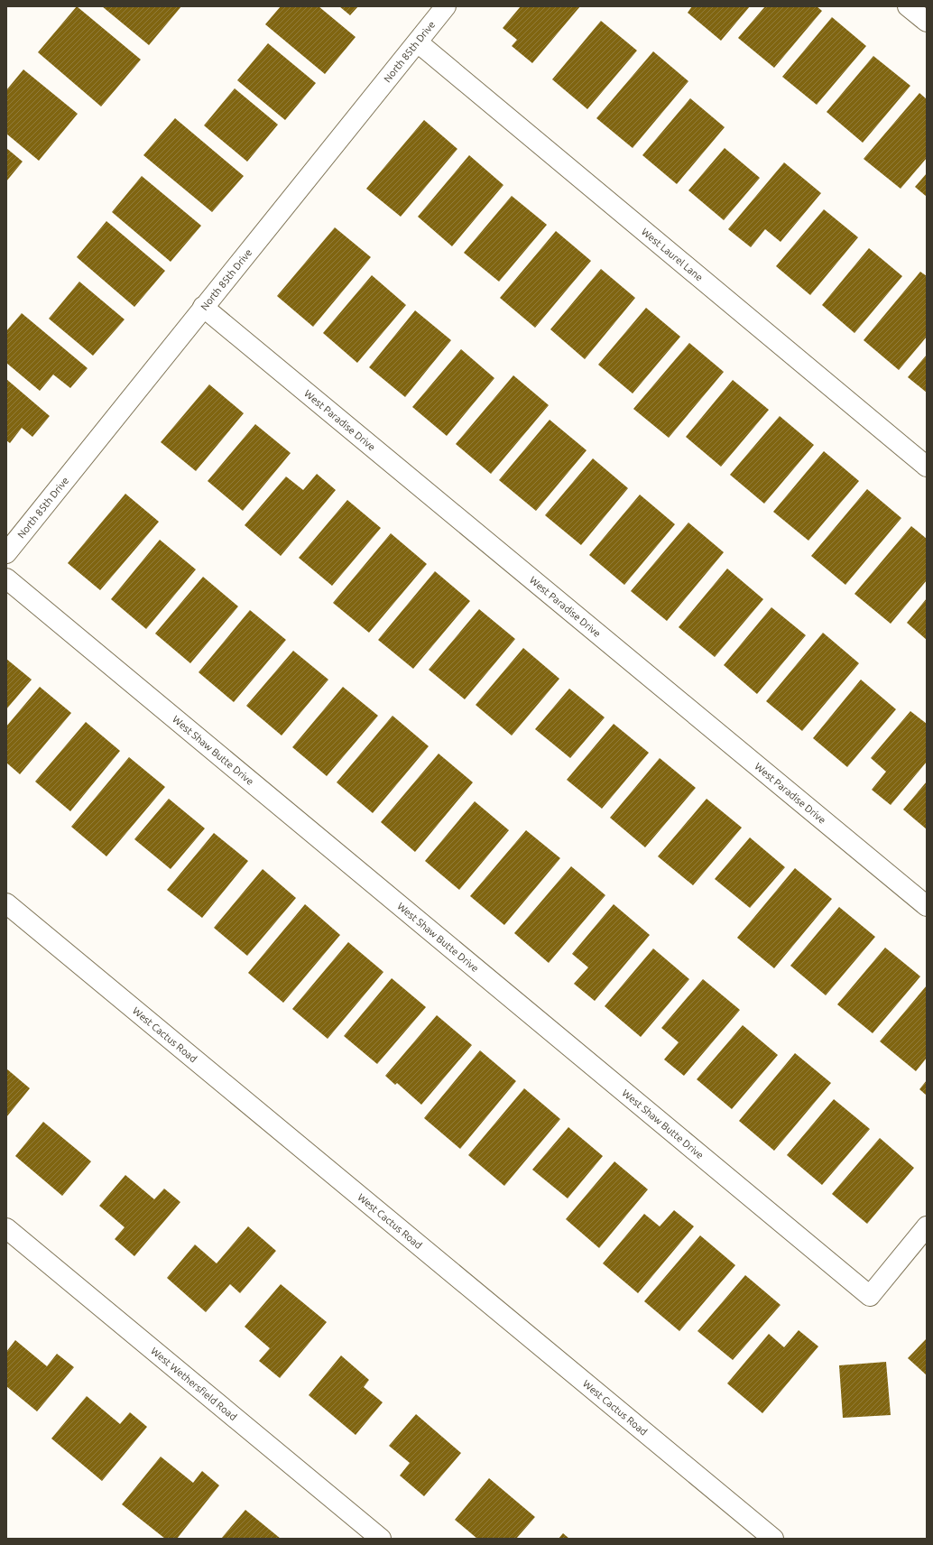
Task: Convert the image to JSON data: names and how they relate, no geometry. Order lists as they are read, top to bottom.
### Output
{
  "streets": {
    "street": [
      "North 85th Drive",
      "West Laurel Lane",
      "West Paradise Drive",
      "West Shaw Butte Drive",
      "West Cactus Road",
      "West Wethersfield Road"
    ]
  },
  "crossings": [
    ["North 85th Drive", "West Laurel Lane"],
    ["North 85th Drive", "West Paradise Drive"]
  ]
}
